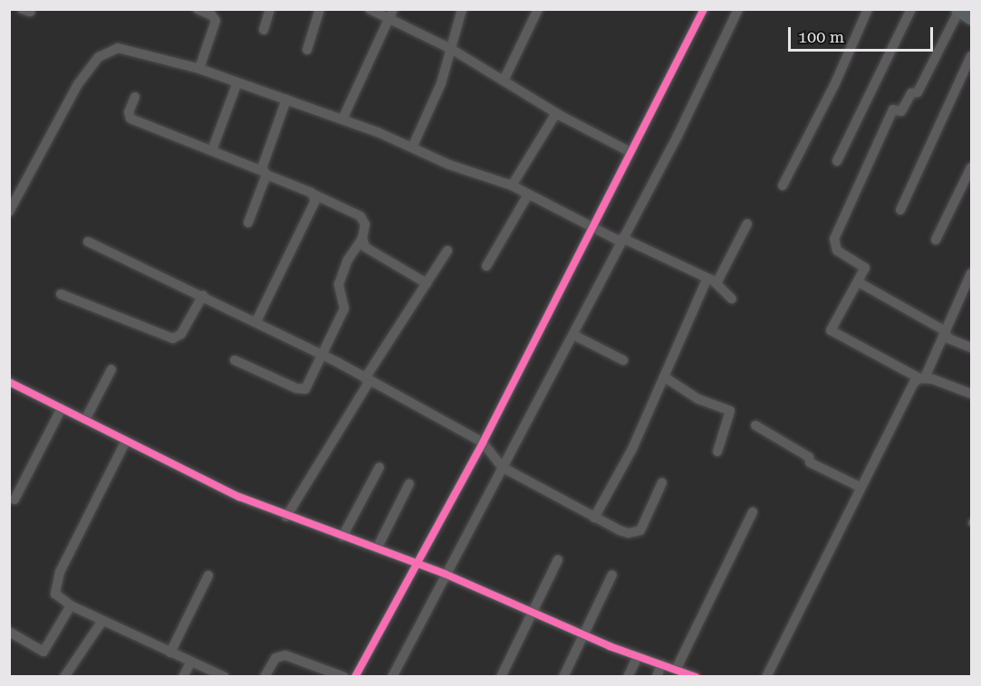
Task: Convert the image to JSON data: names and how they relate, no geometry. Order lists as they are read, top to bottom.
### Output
{
  "scale_bar": "100 m"
}
